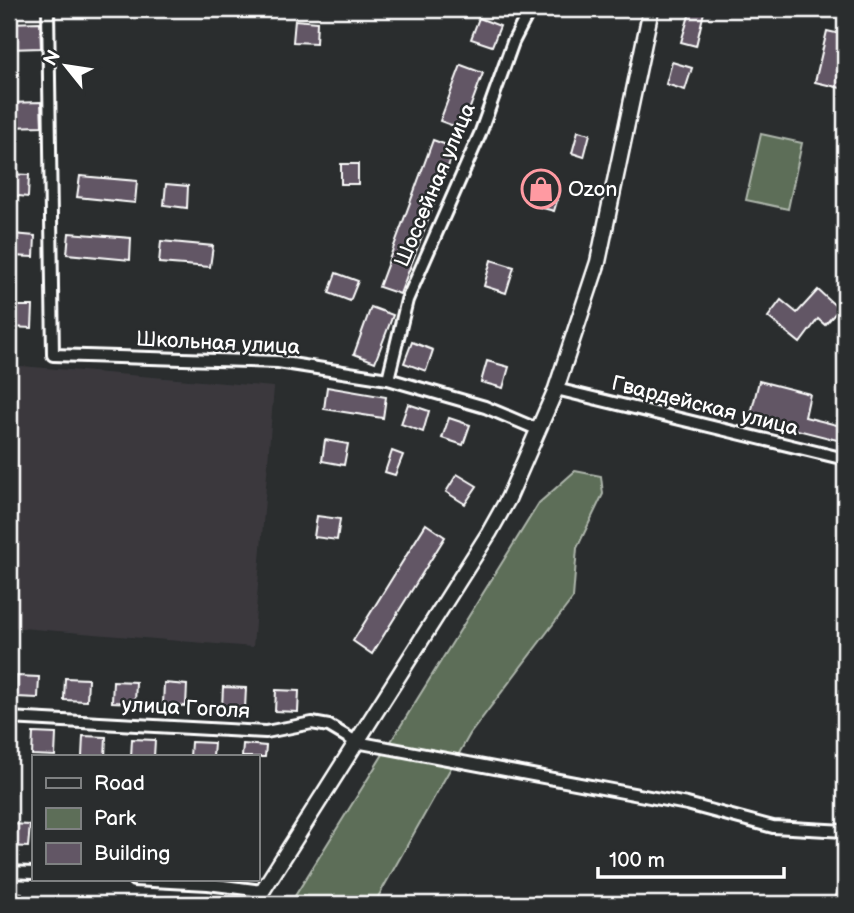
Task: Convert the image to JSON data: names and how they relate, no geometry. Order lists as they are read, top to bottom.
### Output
{
  "streets": {
    "street": [
      "Шоссейная улица",
      "Школьная улица",
      "Гвардейская улица",
      "улица Гоголя"
    ]
  },
  "crossings": [
    ["Шоссейная улица", "Школьная улица"]
  ],
  "places": {
    "shop": ["Ozon"]
  },
  "legend": ["Road", "Park", "Building"],
  "scale_bar": "100 m",
  "north": "top left"
}
